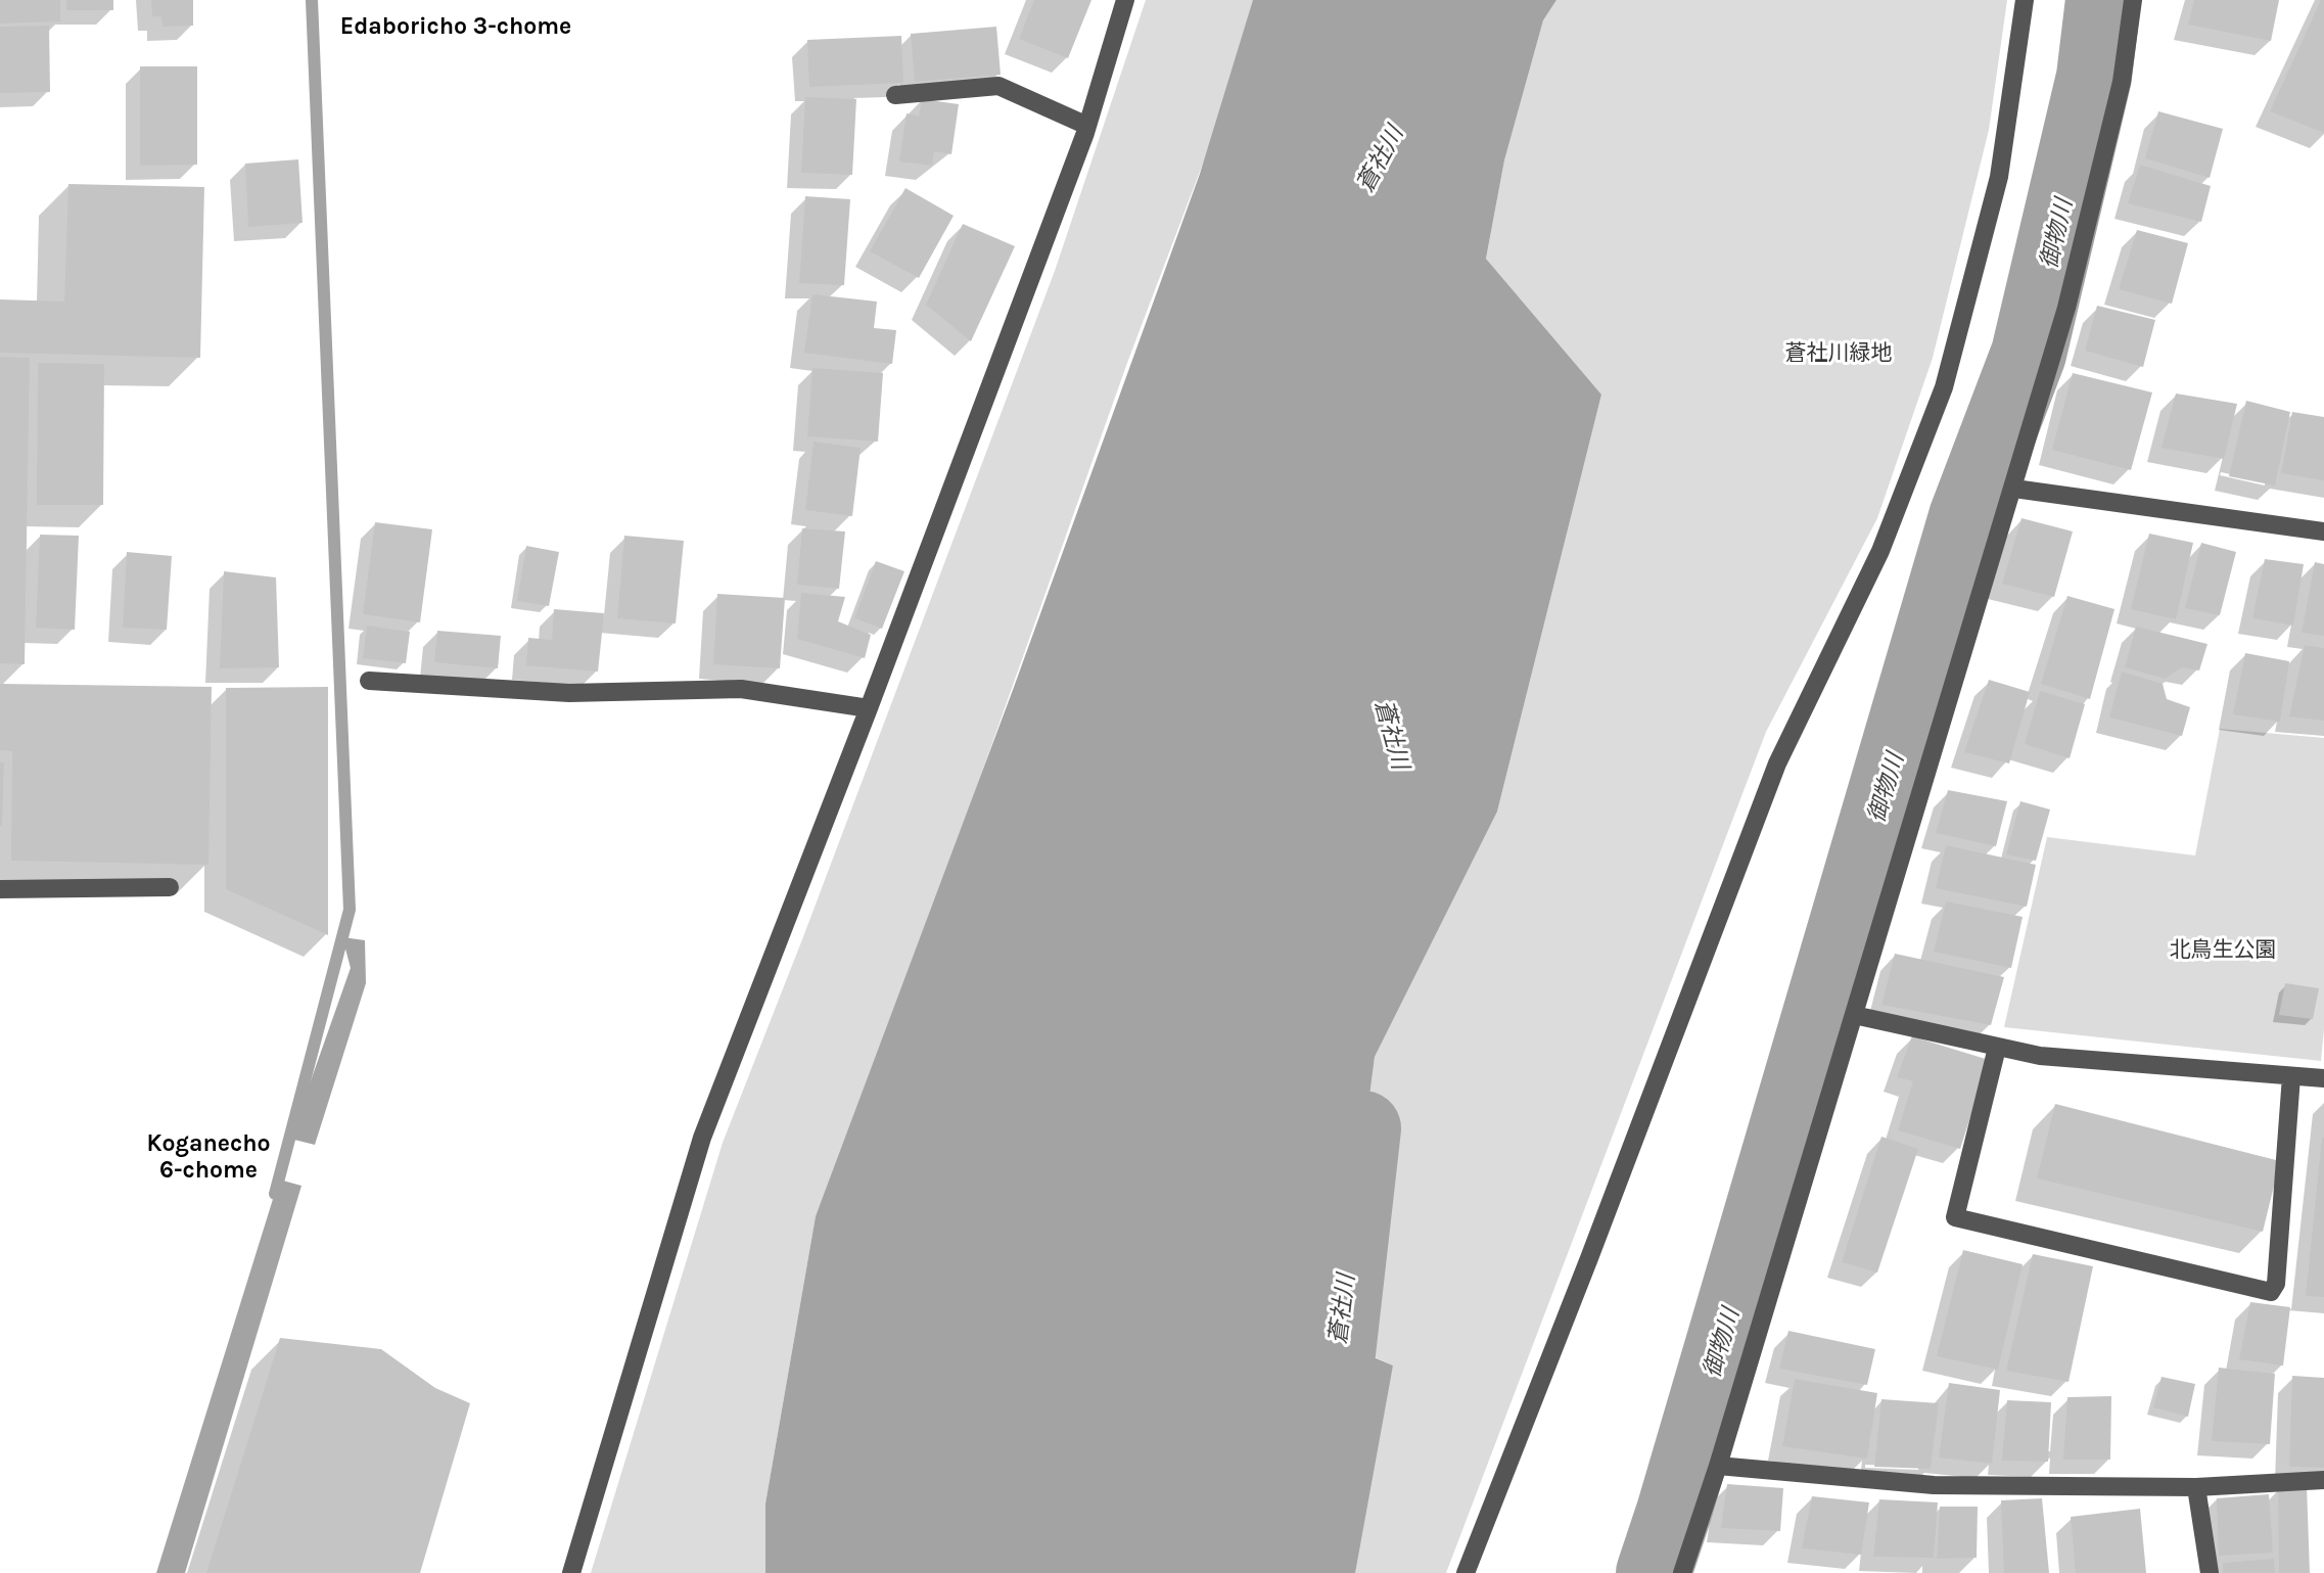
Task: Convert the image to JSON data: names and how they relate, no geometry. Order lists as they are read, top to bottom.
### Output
{
  "districts": ["Edaboricho 3-chome", "Koganecho 6-chome"],
  "water": ["蒼社川", "御物川"],
  "parks": ["蒼社川緑地", "北鳥生公園"]
}
